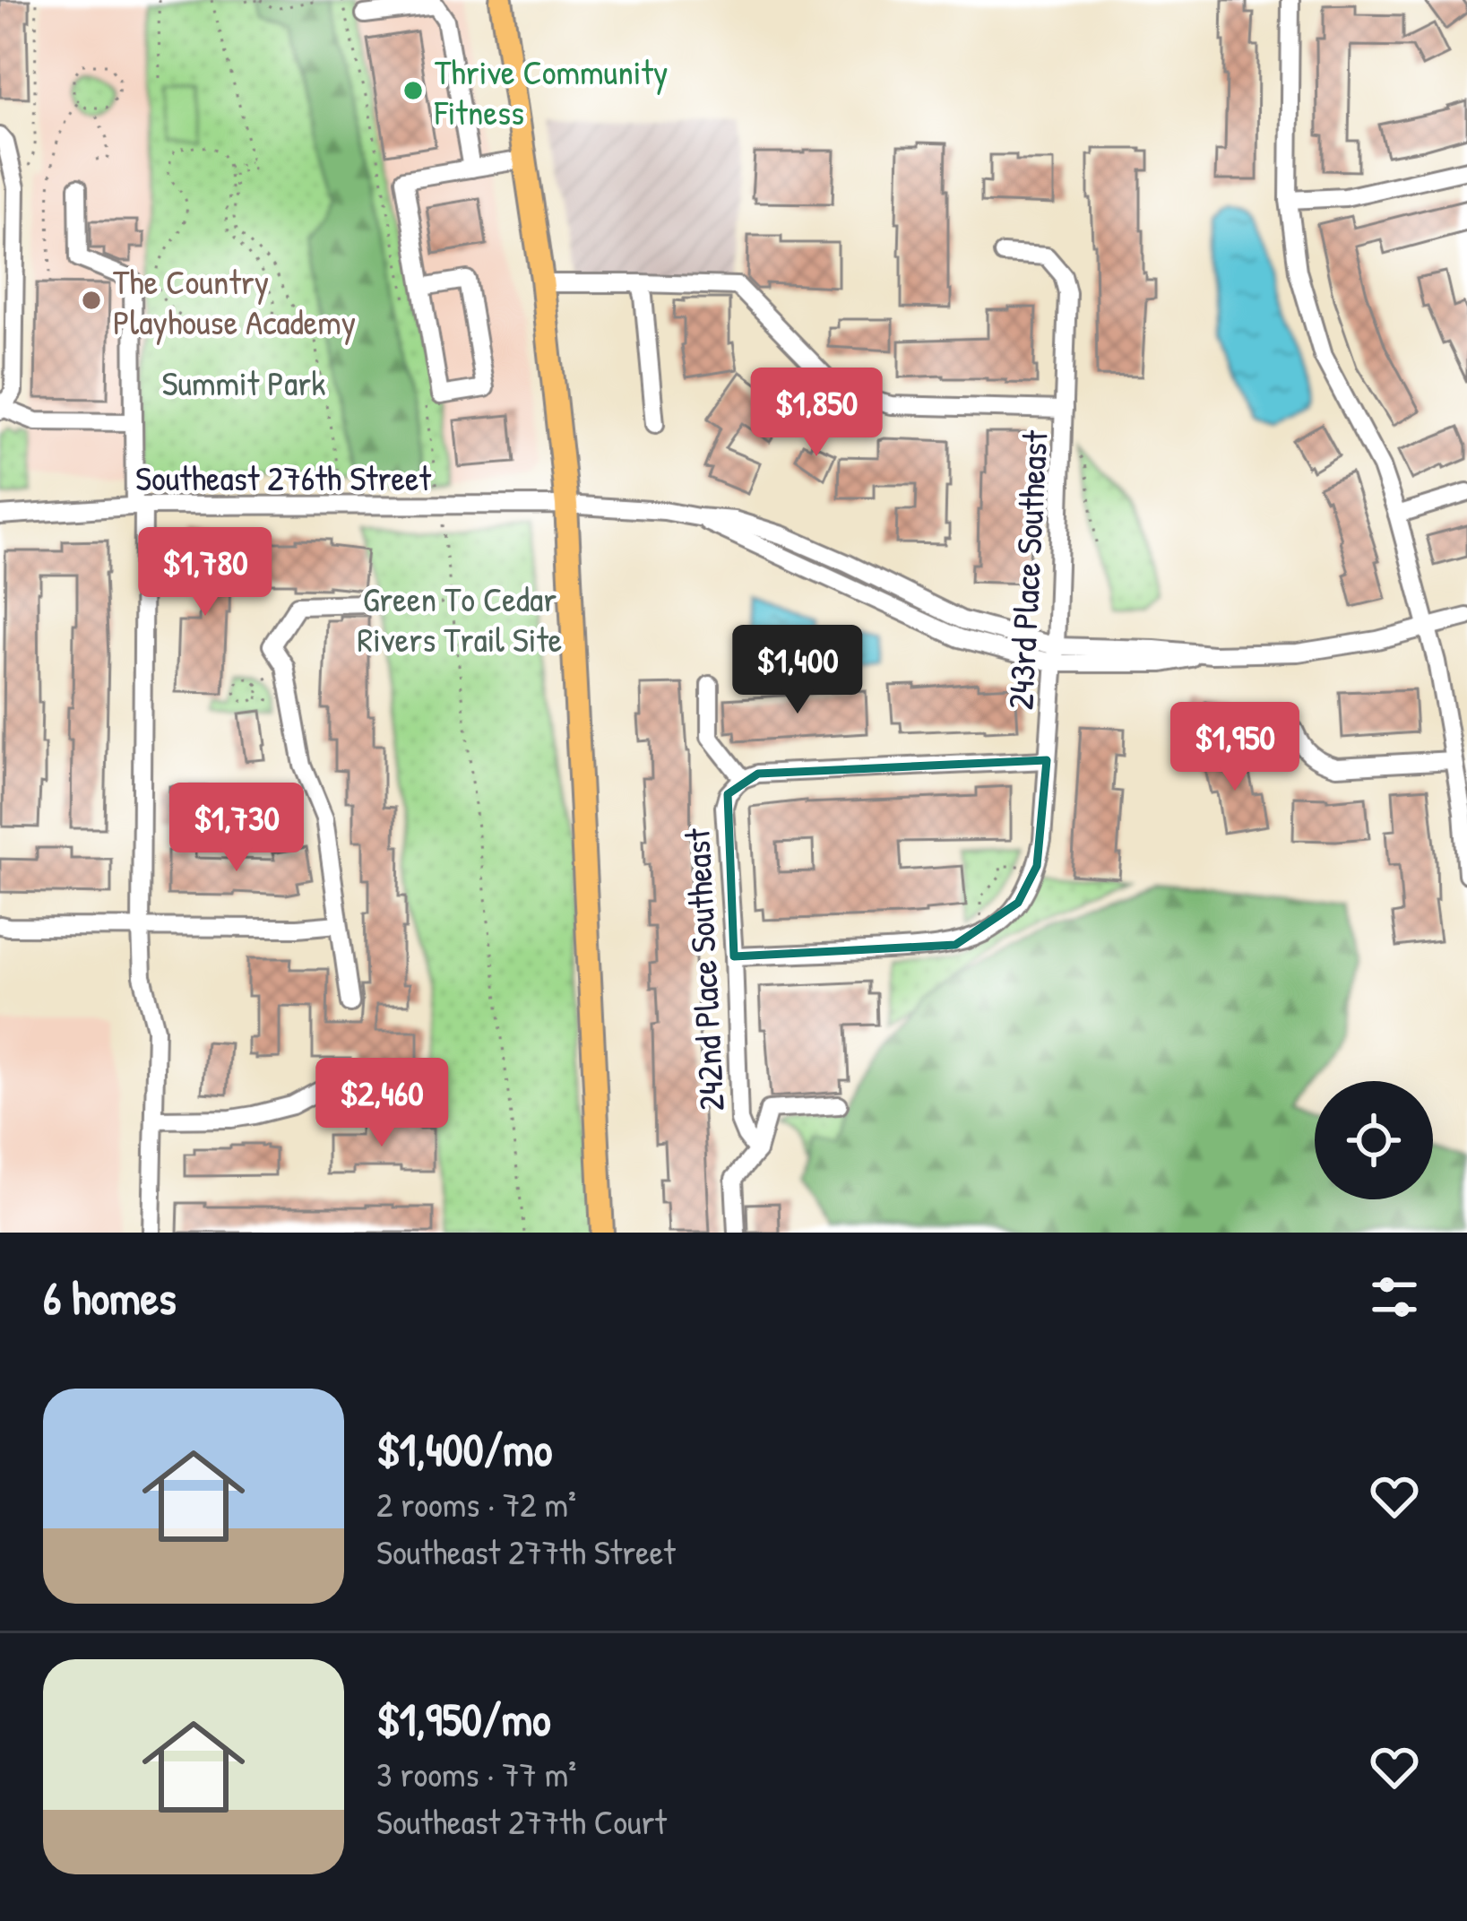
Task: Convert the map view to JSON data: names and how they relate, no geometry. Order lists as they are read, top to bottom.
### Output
{
  "streets": {
    "street": ["Southeast 276th Street", "243rd Place Southeast", "242nd Place Southeast"]
  },
  "crossings": [
    ["Southeast 276th Street", "243rd Place Southeast"]
  ],
  "parks": ["Summit Park", "Green To Cedar Rivers Trail Site"],
  "places": ["Thrive Community Fitness", "The Country Playhouse Academy"],
  "page": {
    "price": [
      "$1,850",
      "$1,780",
      "$1,400",
      "$1,950",
      "$1,730",
      "$2,460"
    ],
    "heading": "6 homes",
    "list": [
      {
        "name": "$1,400/mo",
        "note": "2 rooms · 72 m² · Southeast 277th Street"
      },
      {
        "name": "$1,950/mo",
        "note": "3 rooms · 77 m² · Southeast 277th Court"
      }
    ]
  }
}
